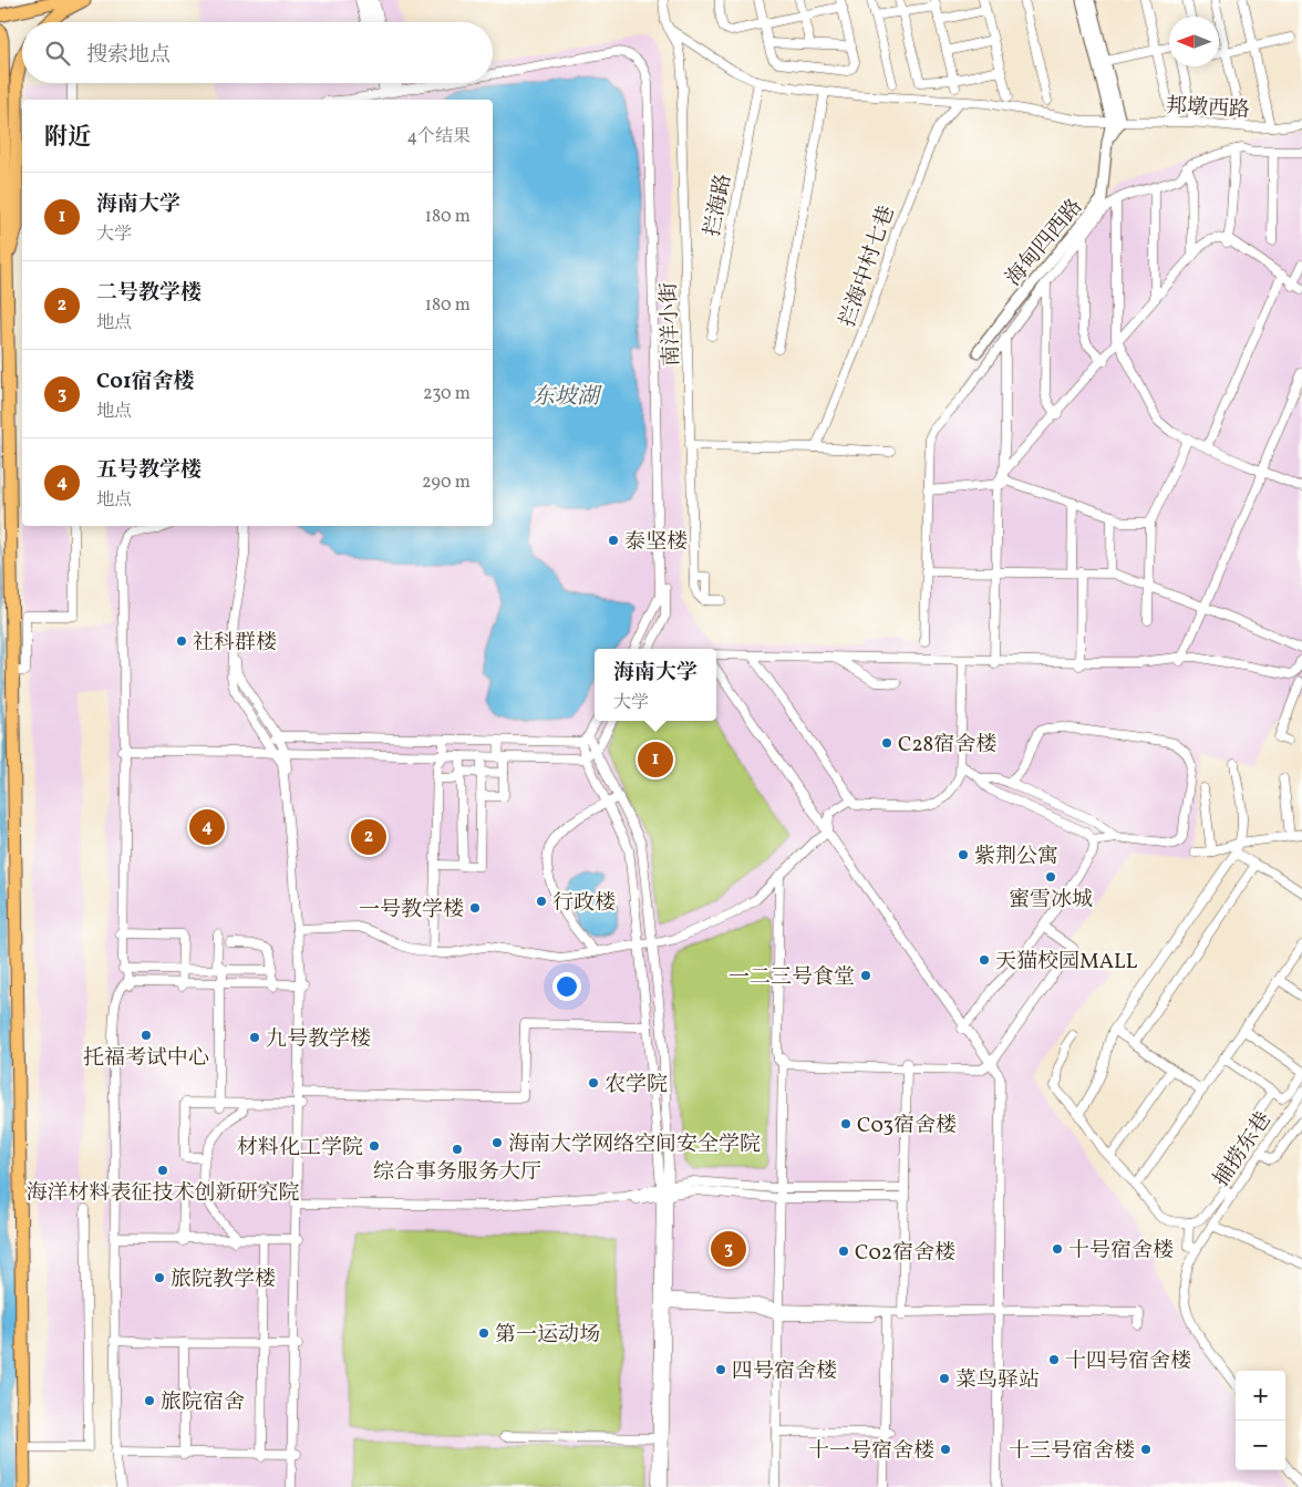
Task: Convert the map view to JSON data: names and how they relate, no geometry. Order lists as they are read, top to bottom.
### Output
{
  "streets": {
    "street": [
      "邦墩西路",
      "拦海路",
      "海甸四西路",
      "拦海中村七巷",
      "南洋小街",
      "捕捞东巷"
    ]
  },
  "crossings": [
    ["邦墩西路", "海甸四西路"]
  ],
  "water": ["东坡湖"],
  "places": [
    "泰坚楼",
    "社科群楼",
    "C28宿舍楼",
    "紫荆公寓",
    "蜜雪冰城",
    "行政楼",
    "一号教学楼",
    "天猫校园MALL",
    "一二三号食堂",
    "托福考试中心",
    "九号教学楼",
    "农学院",
    "C03宿舍楼",
    "海南大学网络空间安全学院",
    "材料化工学院",
    "综合事务服务大厅",
    "海洋材料表征技术创新研究院",
    "十号宿舍楼",
    "C02宿舍楼",
    "旅院教学楼",
    "第一运动场",
    "十四号宿舍楼",
    "四号宿舍楼",
    "菜鸟驿站",
    "旅院宿舍",
    "十一号宿舍楼",
    "十三号宿舍楼"
  ],
  "north": "left",
  "page": {
    "search": "搜索地点",
    "heading": ["附近", "4个结果"],
    "list": [
      {
        "mark": "1",
        "name": "海南大学",
        "note": "大学",
        "value": "180 m"
      },
      {
        "mark": "2",
        "name": "二号教学楼",
        "note": "地点",
        "value": "180 m"
      },
      {
        "mark": "3",
        "name": "C01宿舍楼",
        "note": "地点",
        "value": "230 m"
      },
      {
        "mark": "4",
        "name": "五号教学楼",
        "note": "地点",
        "value": "290 m"
      }
    ],
    "popup": ["海南大学", "大学"],
    "pins": [
      "1",
      "4",
      "2",
      "3"
    ],
    "map_buttons": ["+", "−"]
  }
}
